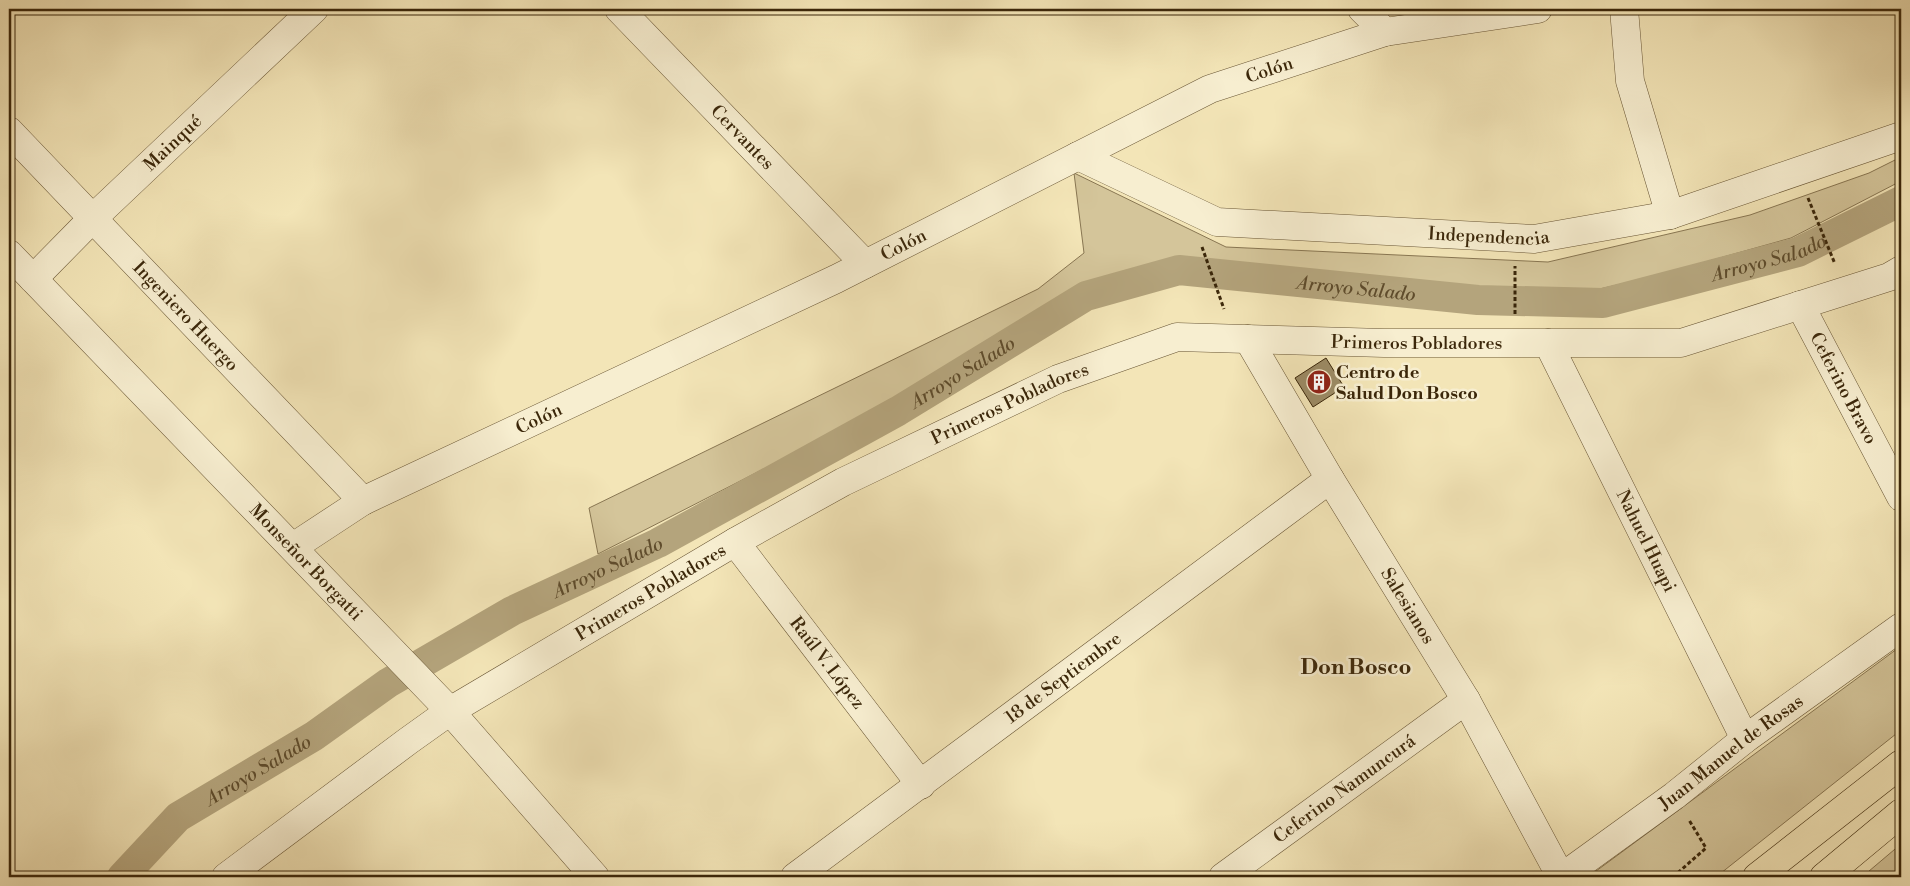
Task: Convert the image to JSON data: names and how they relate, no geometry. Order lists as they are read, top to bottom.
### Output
{
  "streets": {
    "street": [
      "Colón",
      "Cervantes",
      "Mainqué",
      "Independencia",
      "Ingeniero Huergo",
      "Primeros Pobladores",
      "Ceferino Bravo",
      "Nahuel Huapi",
      "Monseñor Borgatti",
      "Salesianos",
      "Raúl V. López",
      "18 de Septiembre",
      "Juan Manuel de Rosas",
      "Ceferino Namuncurá"
    ]
  },
  "crossings": [
    ["Colón", "Cervantes"],
    ["Colón", "Independencia"],
    ["Colón", "Ingeniero Huergo"],
    ["Colón", "Monseñor Borgatti"],
    ["Mainqué", "Ingeniero Huergo"],
    ["Mainqué", "Monseñor Borgatti"],
    ["Primeros Pobladores", "Ceferino Bravo"],
    ["Primeros Pobladores", "Nahuel Huapi"],
    ["Primeros Pobladores", "Monseñor Borgatti"],
    ["Primeros Pobladores", "Salesianos"],
    ["Primeros Pobladores", "Raúl V. López"],
    ["Nahuel Huapi", "Juan Manuel de Rosas"],
    ["Salesianos", "18 de Septiembre"],
    ["Salesianos", "Juan Manuel de Rosas"],
    ["Salesianos", "Ceferino Namuncurá"],
    ["Raúl V. López", "18 de Septiembre"]
  ],
  "districts": ["Don Bosco"],
  "water": ["Arroyo Salado"],
  "places": {
    "building": ["Centro de Salud Don Bosco"]
  }
}
